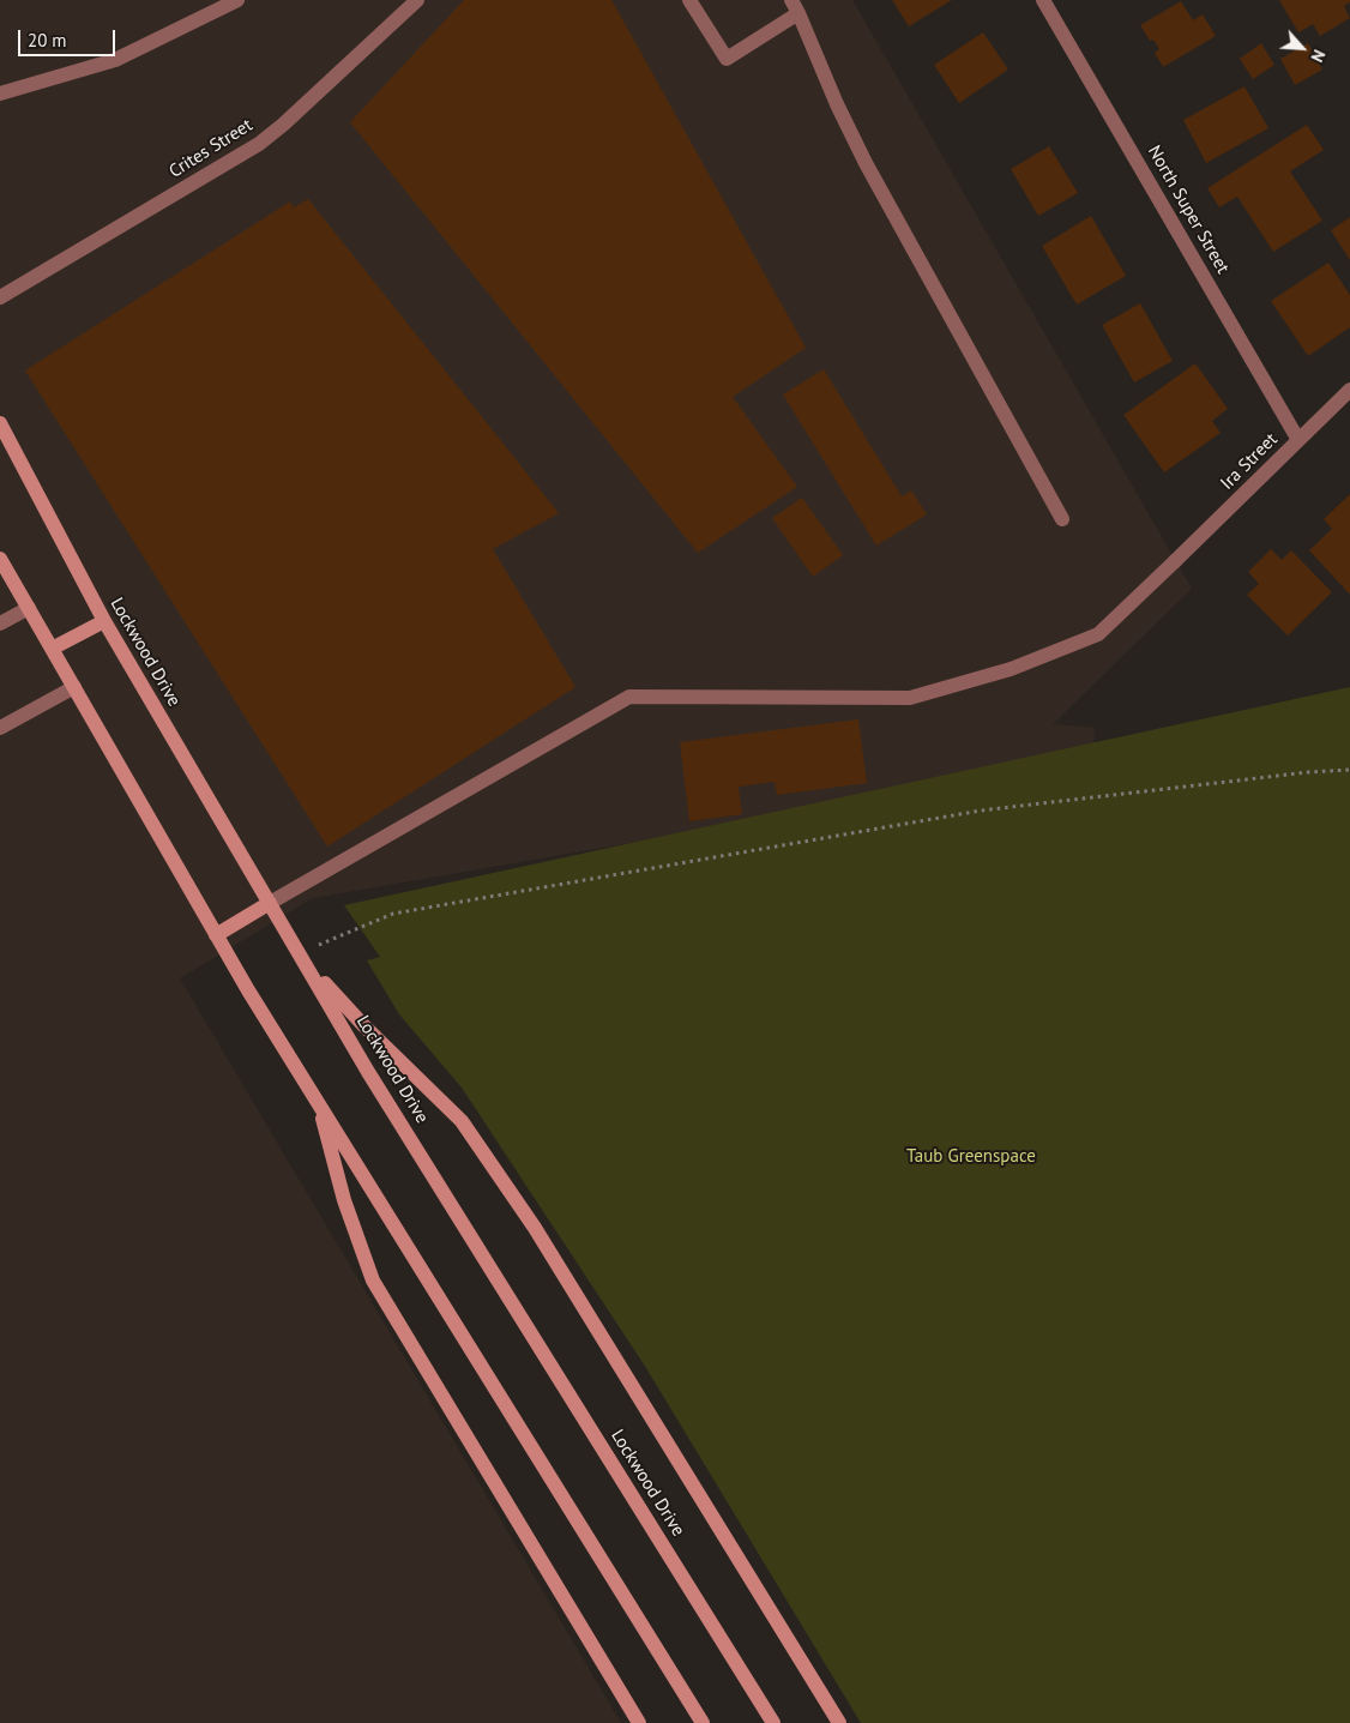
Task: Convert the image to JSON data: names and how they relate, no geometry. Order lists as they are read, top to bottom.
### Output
{
  "streets": {
    "main road": ["Lockwood Drive"],
    "street": ["Crites Street", "North Super Street", "Ira Street"]
  },
  "crossings": [
    ["North Super Street", "Ira Street"],
    ["Ira Street", "Lockwood Drive"]
  ],
  "parks": ["Taub Greenspace"],
  "scale_bar": "20 m",
  "north": "bottom right"
}
